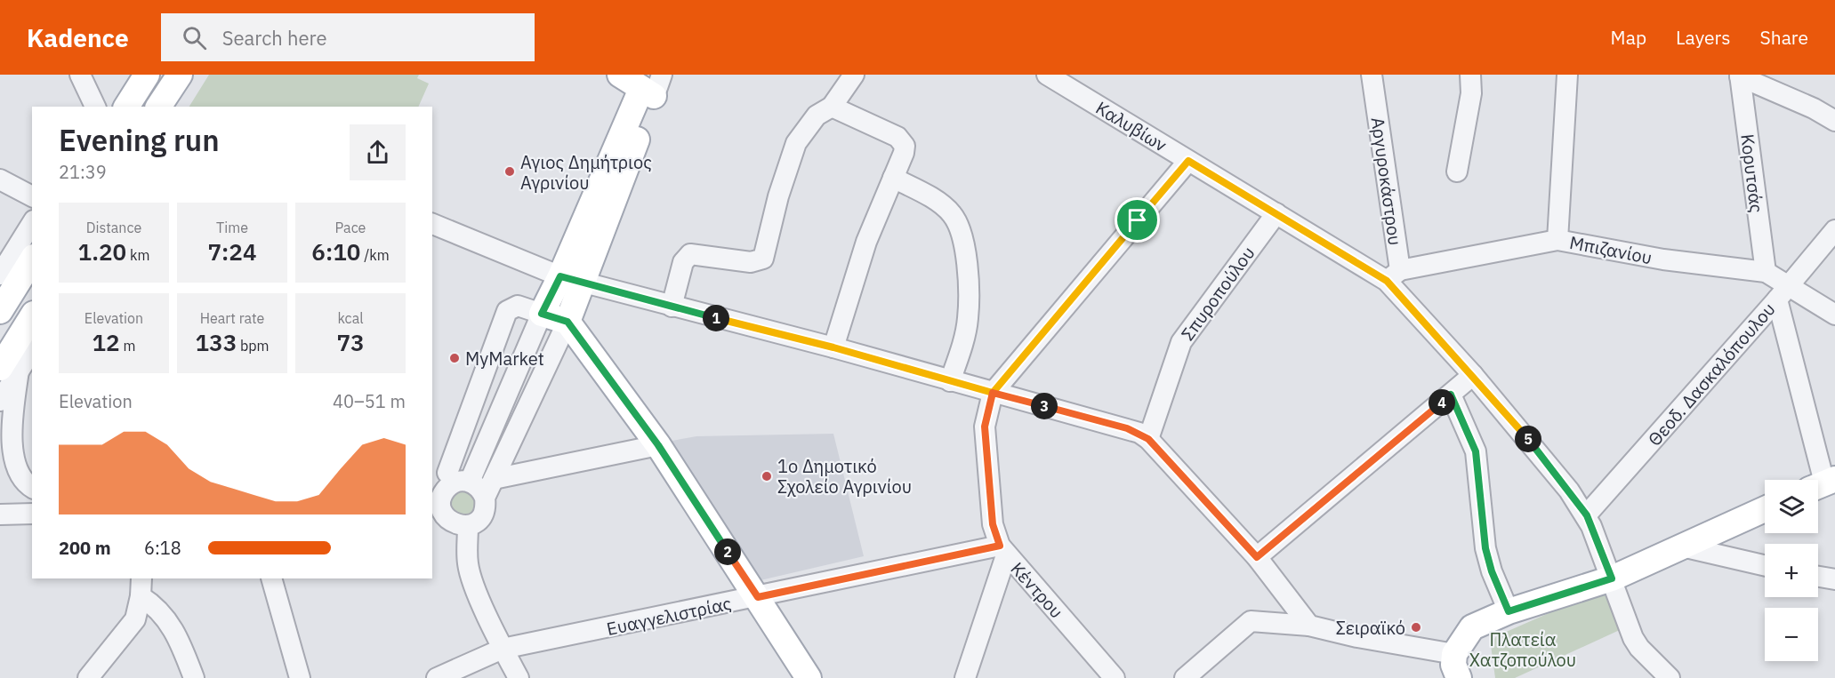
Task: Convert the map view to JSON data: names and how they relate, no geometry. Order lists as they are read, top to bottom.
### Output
{
  "streets": {
    "street": [
      "Καλυβίων",
      "Κορυτσάς",
      "Αργυροκάστρου",
      "Μπιζανίου",
      "Σπυροπούλου",
      "Θεοδ. Δασκαλόπουλου",
      "Κέντρου",
      "Ευαγγελιστρίας"
    ]
  },
  "crossings": [
    ["Καλυβίων", "Αργυροκάστρου"],
    ["Καλυβίων", "Μπιζανίου"],
    ["Καλυβίων", "Σπυροπούλου"],
    ["Καλυβίων", "Θεοδ. Δασκαλόπουλου"],
    ["Κορυτσάς", "Μπιζανίου"],
    ["Αργυροκάστρου", "Μπιζανίου"],
    ["Μπιζανίου", "Θεοδ. Δασκαλόπουλου"],
    ["Κέντρου", "Ευαγγελιστρίας"]
  ],
  "parks": ["Πλατεία Χατζοπούλου"],
  "places": [
    "Αγιος Δημήτριος Αγρινίου",
    "MyMarket",
    "1ο Δημοτικό Σχολείο Αγρινίου",
    "Σειραϊκό"
  ],
  "page": {
    "header": "Kadence",
    "search": "Search here",
    "nav": ["Map", "Layers", "Share"],
    "heading": ["Evening run", "21:39"],
    "stats": [
      ["Distance", "1.20 km"],
      ["Time", "7:24"],
      ["Pace", "6:10 /km"],
      ["Elevation", "12 m"],
      ["Heart rate", "133 bpm"],
      ["kcal", "73"]
    ],
    "pins": [
      "1",
      "4",
      "3",
      "5",
      "2"
    ],
    "chart": ["Elevation", "40–51 m"],
    "map_buttons": ["+", "−"],
    "list": [
      {
        "name": "200 m",
        "note": "6:18"
      }
    ]
  }
}
